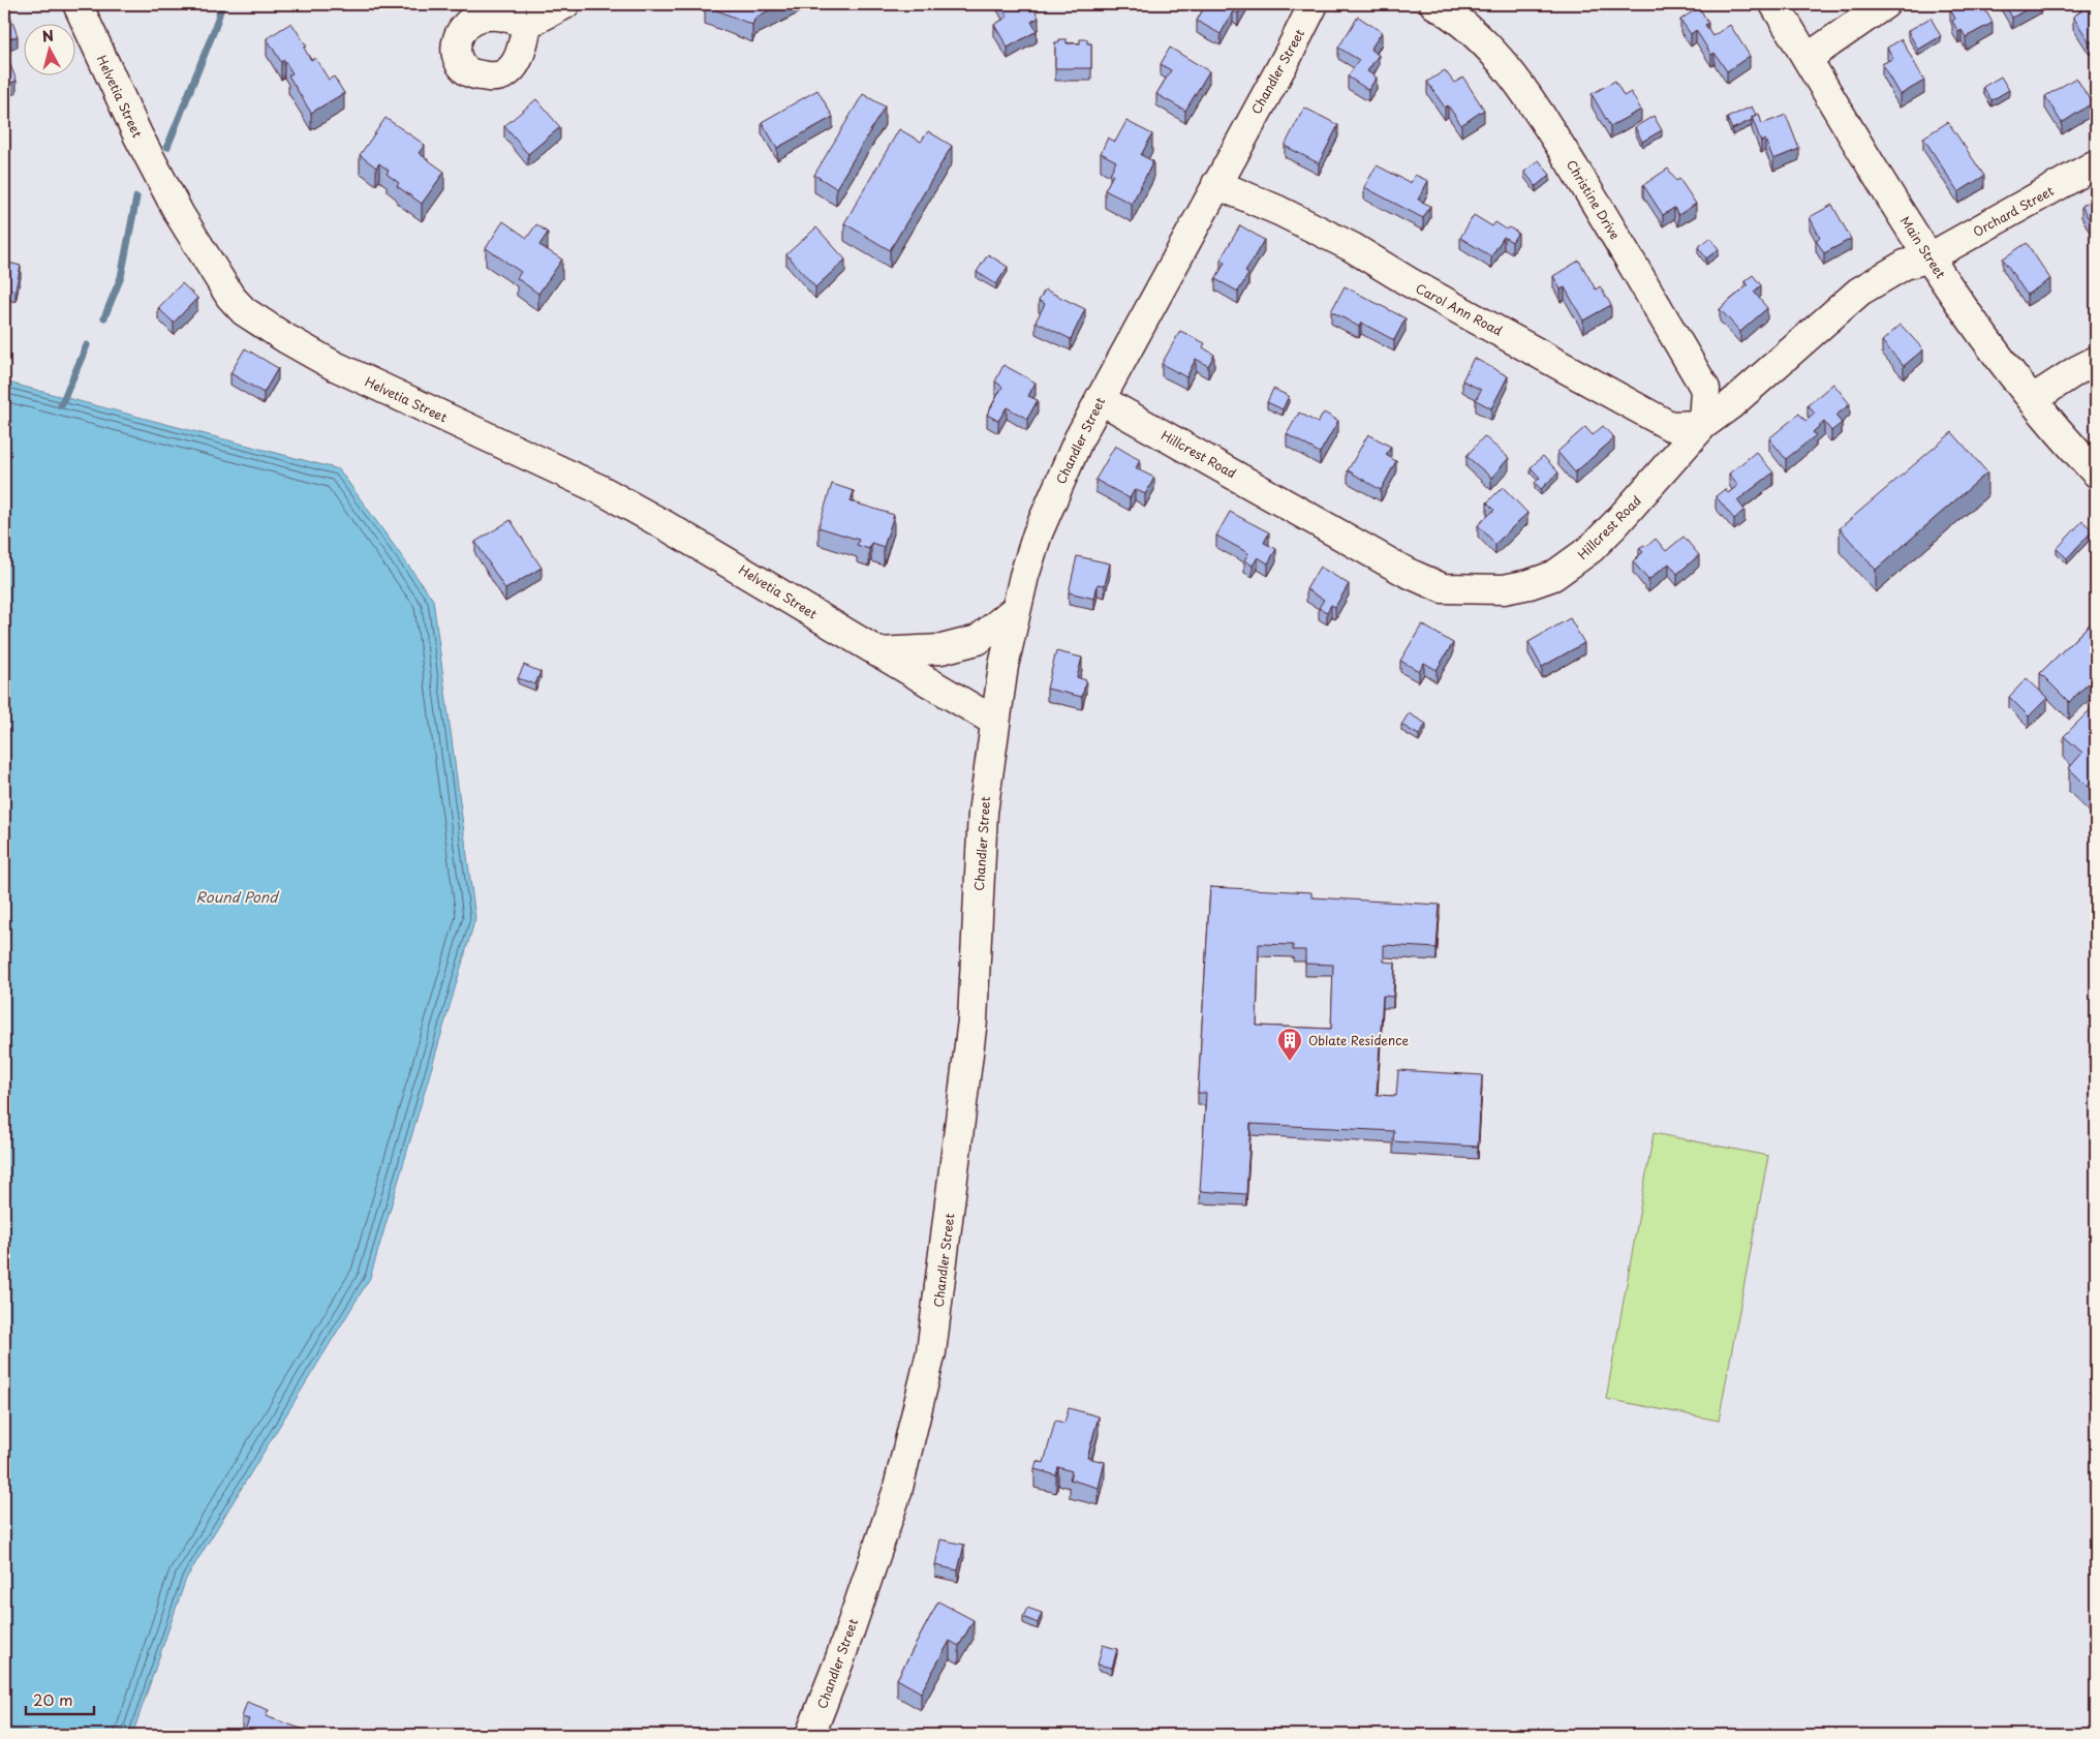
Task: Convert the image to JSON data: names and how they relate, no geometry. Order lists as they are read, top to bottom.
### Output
{
  "streets": {
    "street": [
      "Chandler Street",
      "Helvetia Street",
      "Christine Drive",
      "Orchard Street",
      "Main Street",
      "Carol Ann Road",
      "Hillcrest Road"
    ]
  },
  "crossings": [
    ["Chandler Street", "Helvetia Street"],
    ["Chandler Street", "Carol Ann Road"],
    ["Chandler Street", "Hillcrest Road"],
    ["Christine Drive", "Carol Ann Road"],
    ["Christine Drive", "Hillcrest Road"],
    ["Orchard Street", "Main Street"],
    ["Orchard Street", "Hillcrest Road"],
    ["Main Street", "Hillcrest Road"],
    ["Carol Ann Road", "Hillcrest Road"]
  ],
  "water": ["Round Pond"],
  "places": {
    "building": ["Oblate Residence"]
  },
  "scale_bar": "20 m",
  "north": "top"
}
